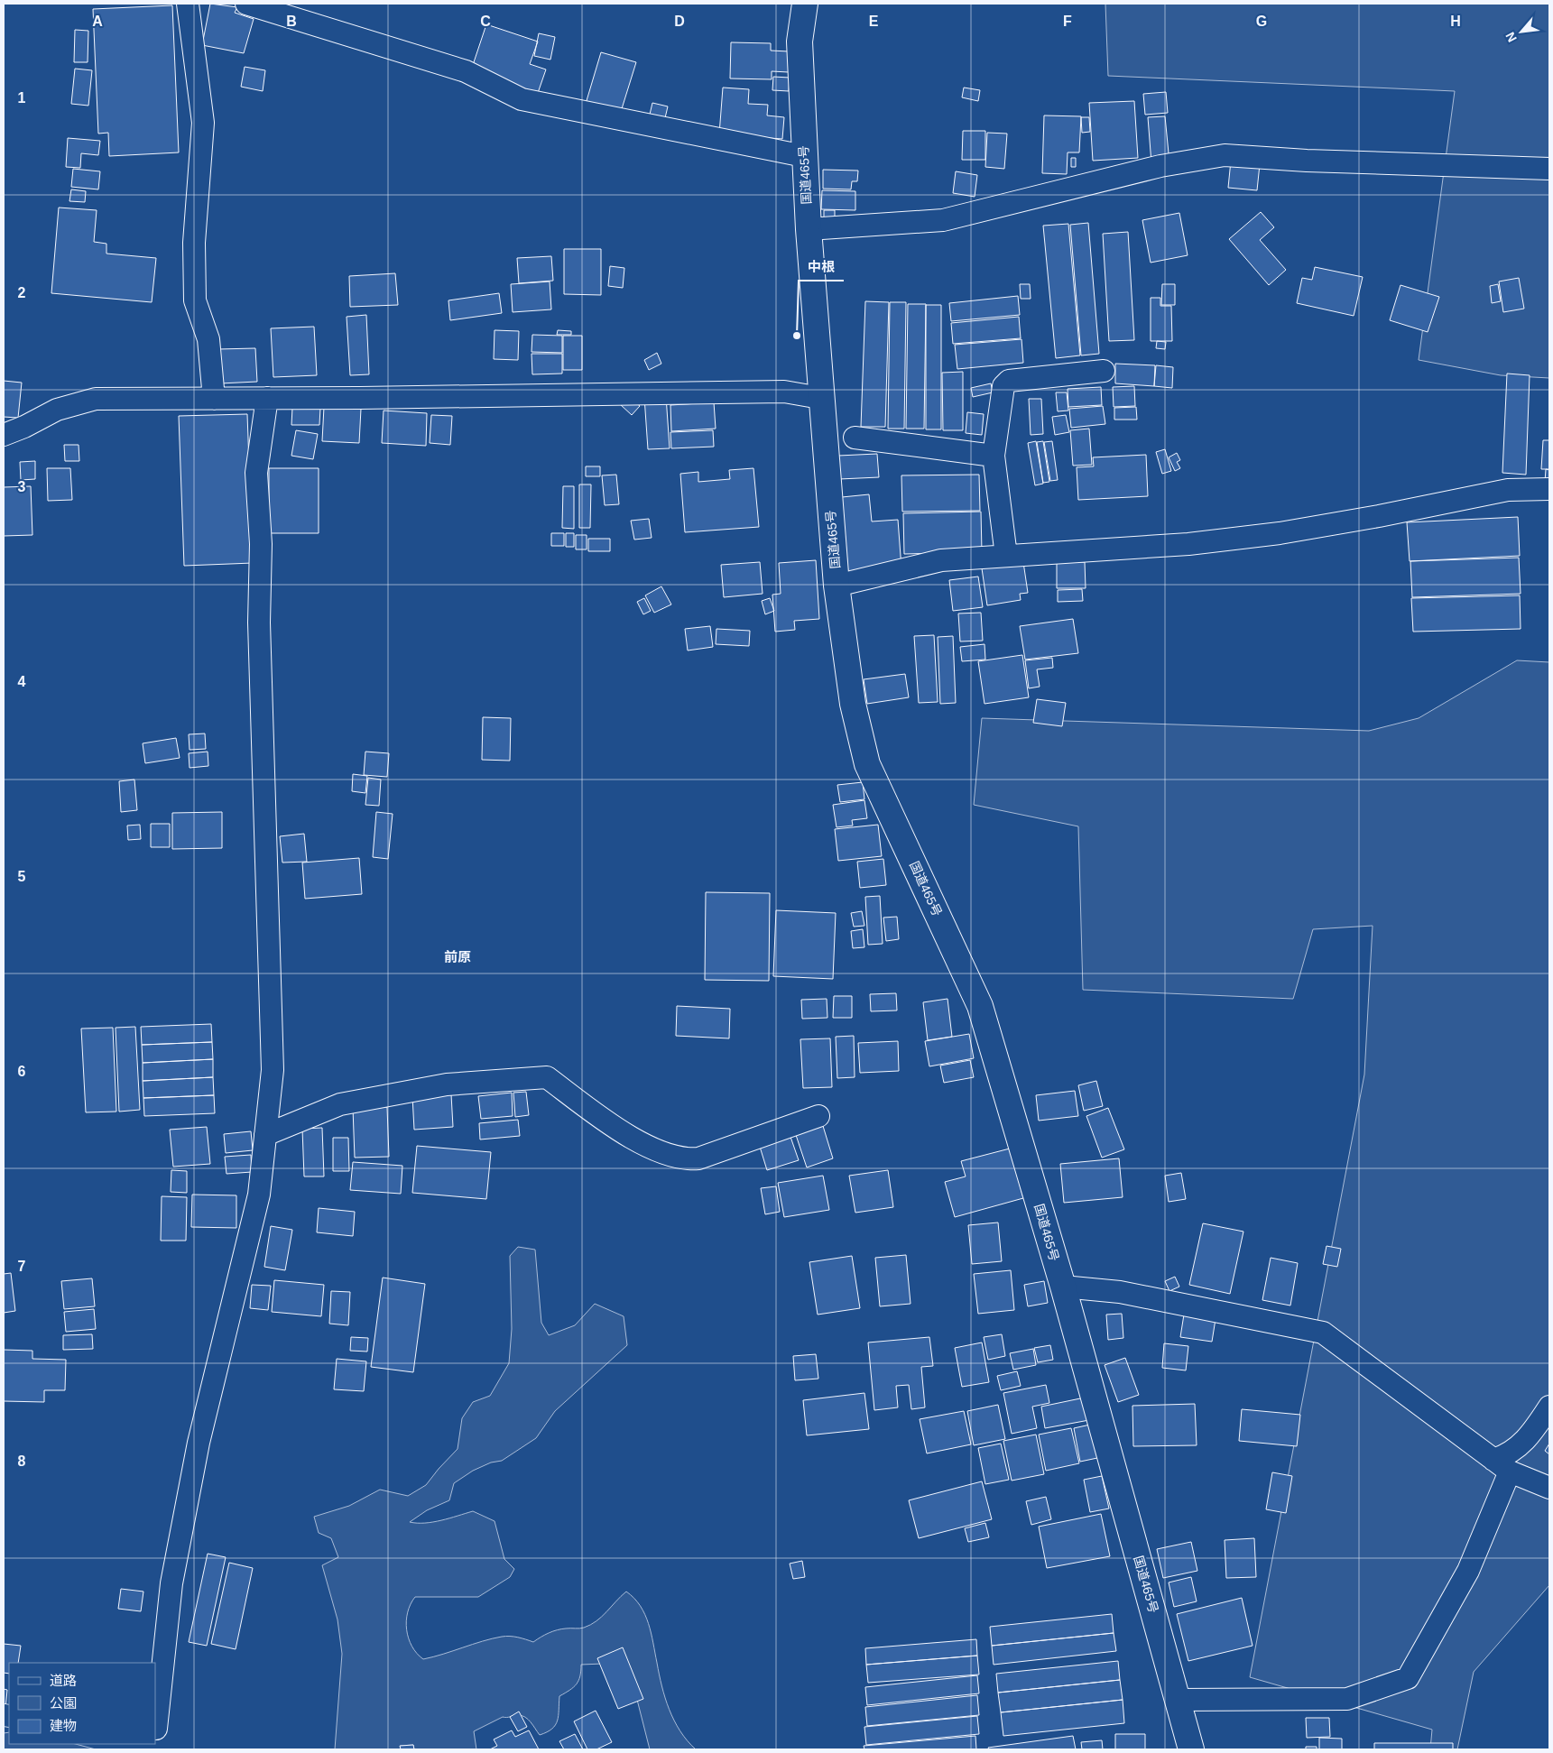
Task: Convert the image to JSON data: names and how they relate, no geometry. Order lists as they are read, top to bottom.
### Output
{
  "streets": {
    "highway": ["国道465号"]
  },
  "districts": ["前原"],
  "places": ["中根"],
  "legend": ["道路", "公園", "建物"],
  "north": "bottom left",
  "grid": {
    "columns": [
      "A",
      "B",
      "C",
      "D",
      "E",
      "F",
      "G",
      "H"
    ],
    "rows": [
      "1",
      "2",
      "3",
      "4",
      "5",
      "6",
      "7",
      "8"
    ]
  }
}
